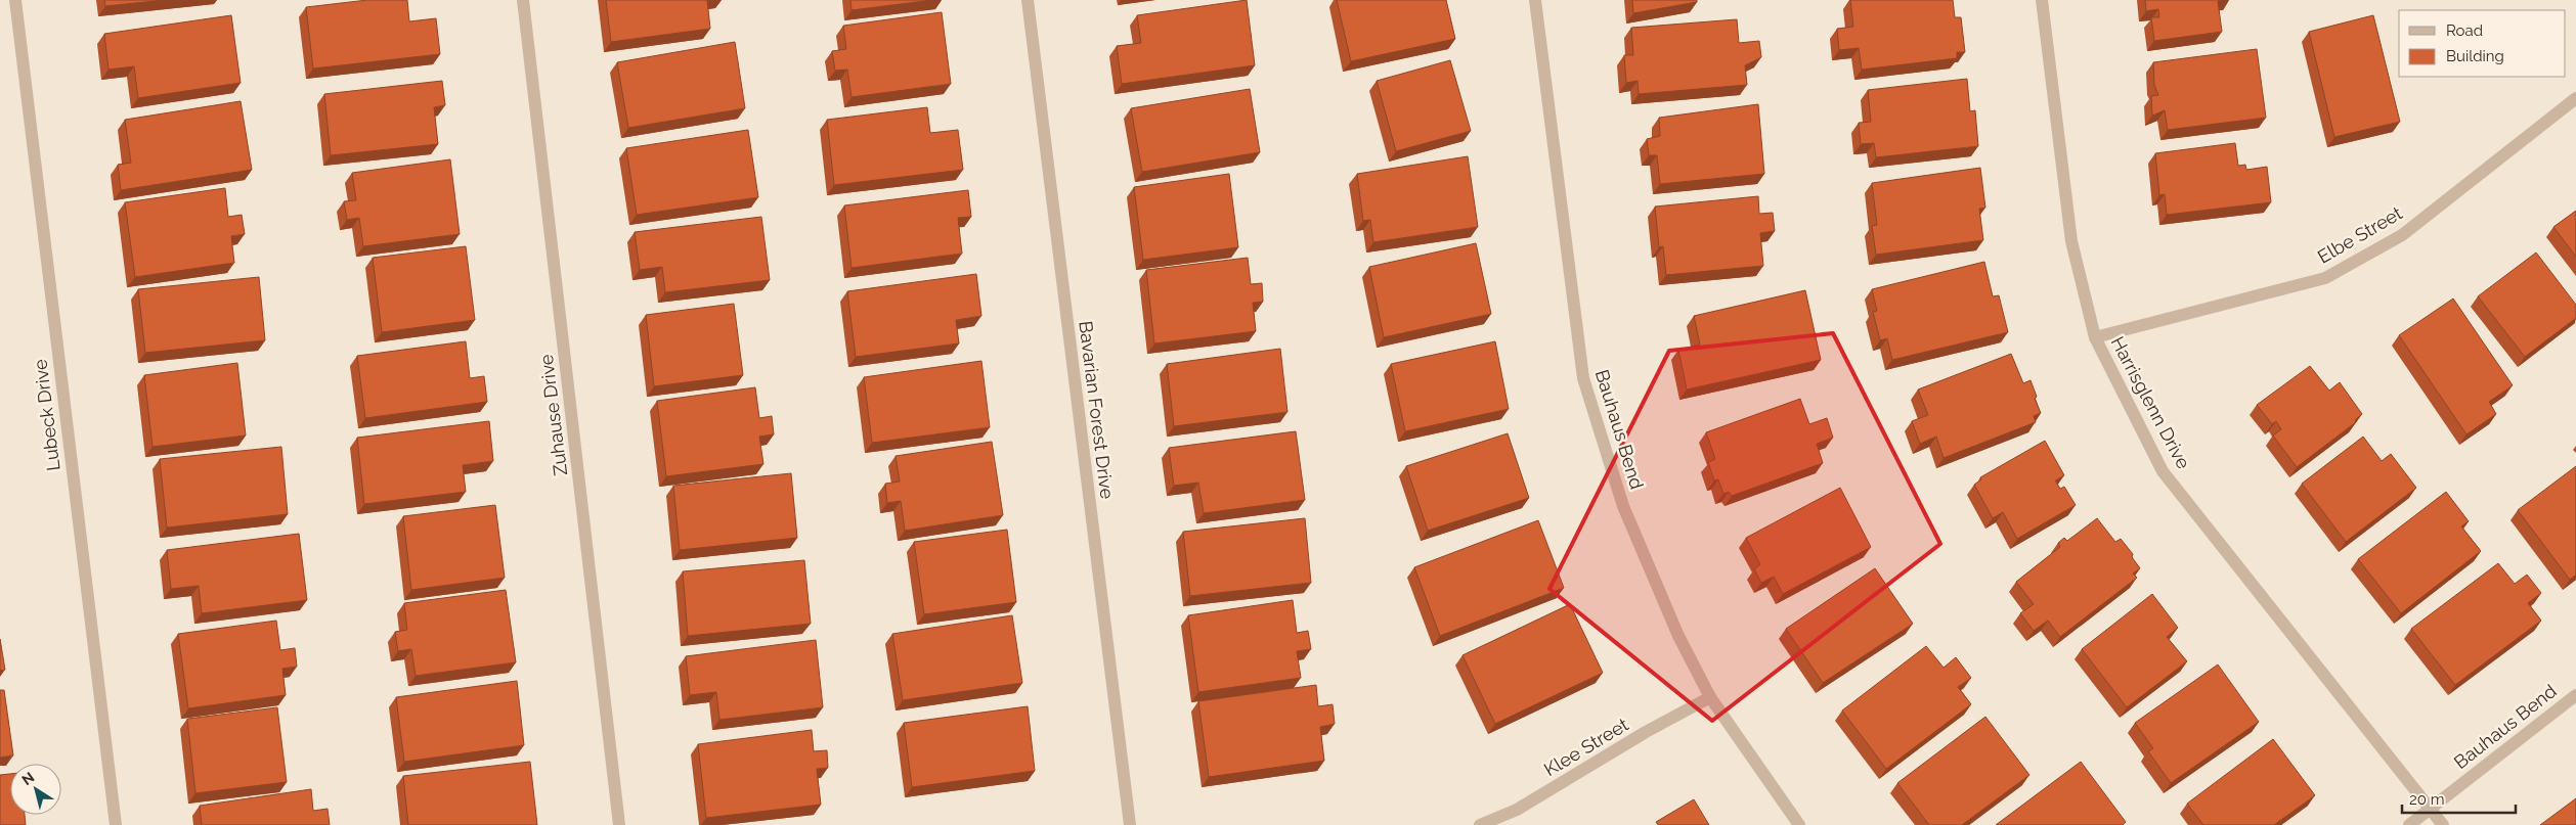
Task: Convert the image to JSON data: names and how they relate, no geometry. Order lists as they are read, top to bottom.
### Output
{
  "streets": {
    "street": [
      "Elbe Street",
      "Harrisglenn Drive",
      "Bavarian Forest Drive",
      "Lubeck Drive",
      "Zuhause Drive",
      "Bauhaus Bend",
      "Klee Street"
    ]
  },
  "crossings": [
    ["Elbe Street", "Harrisglenn Drive"],
    ["Harrisglenn Drive", "Bauhaus Bend"],
    ["Bauhaus Bend", "Klee Street"]
  ],
  "legend": ["Road", "Building"],
  "scale_bar": "20 m",
  "north": "top left"
}
